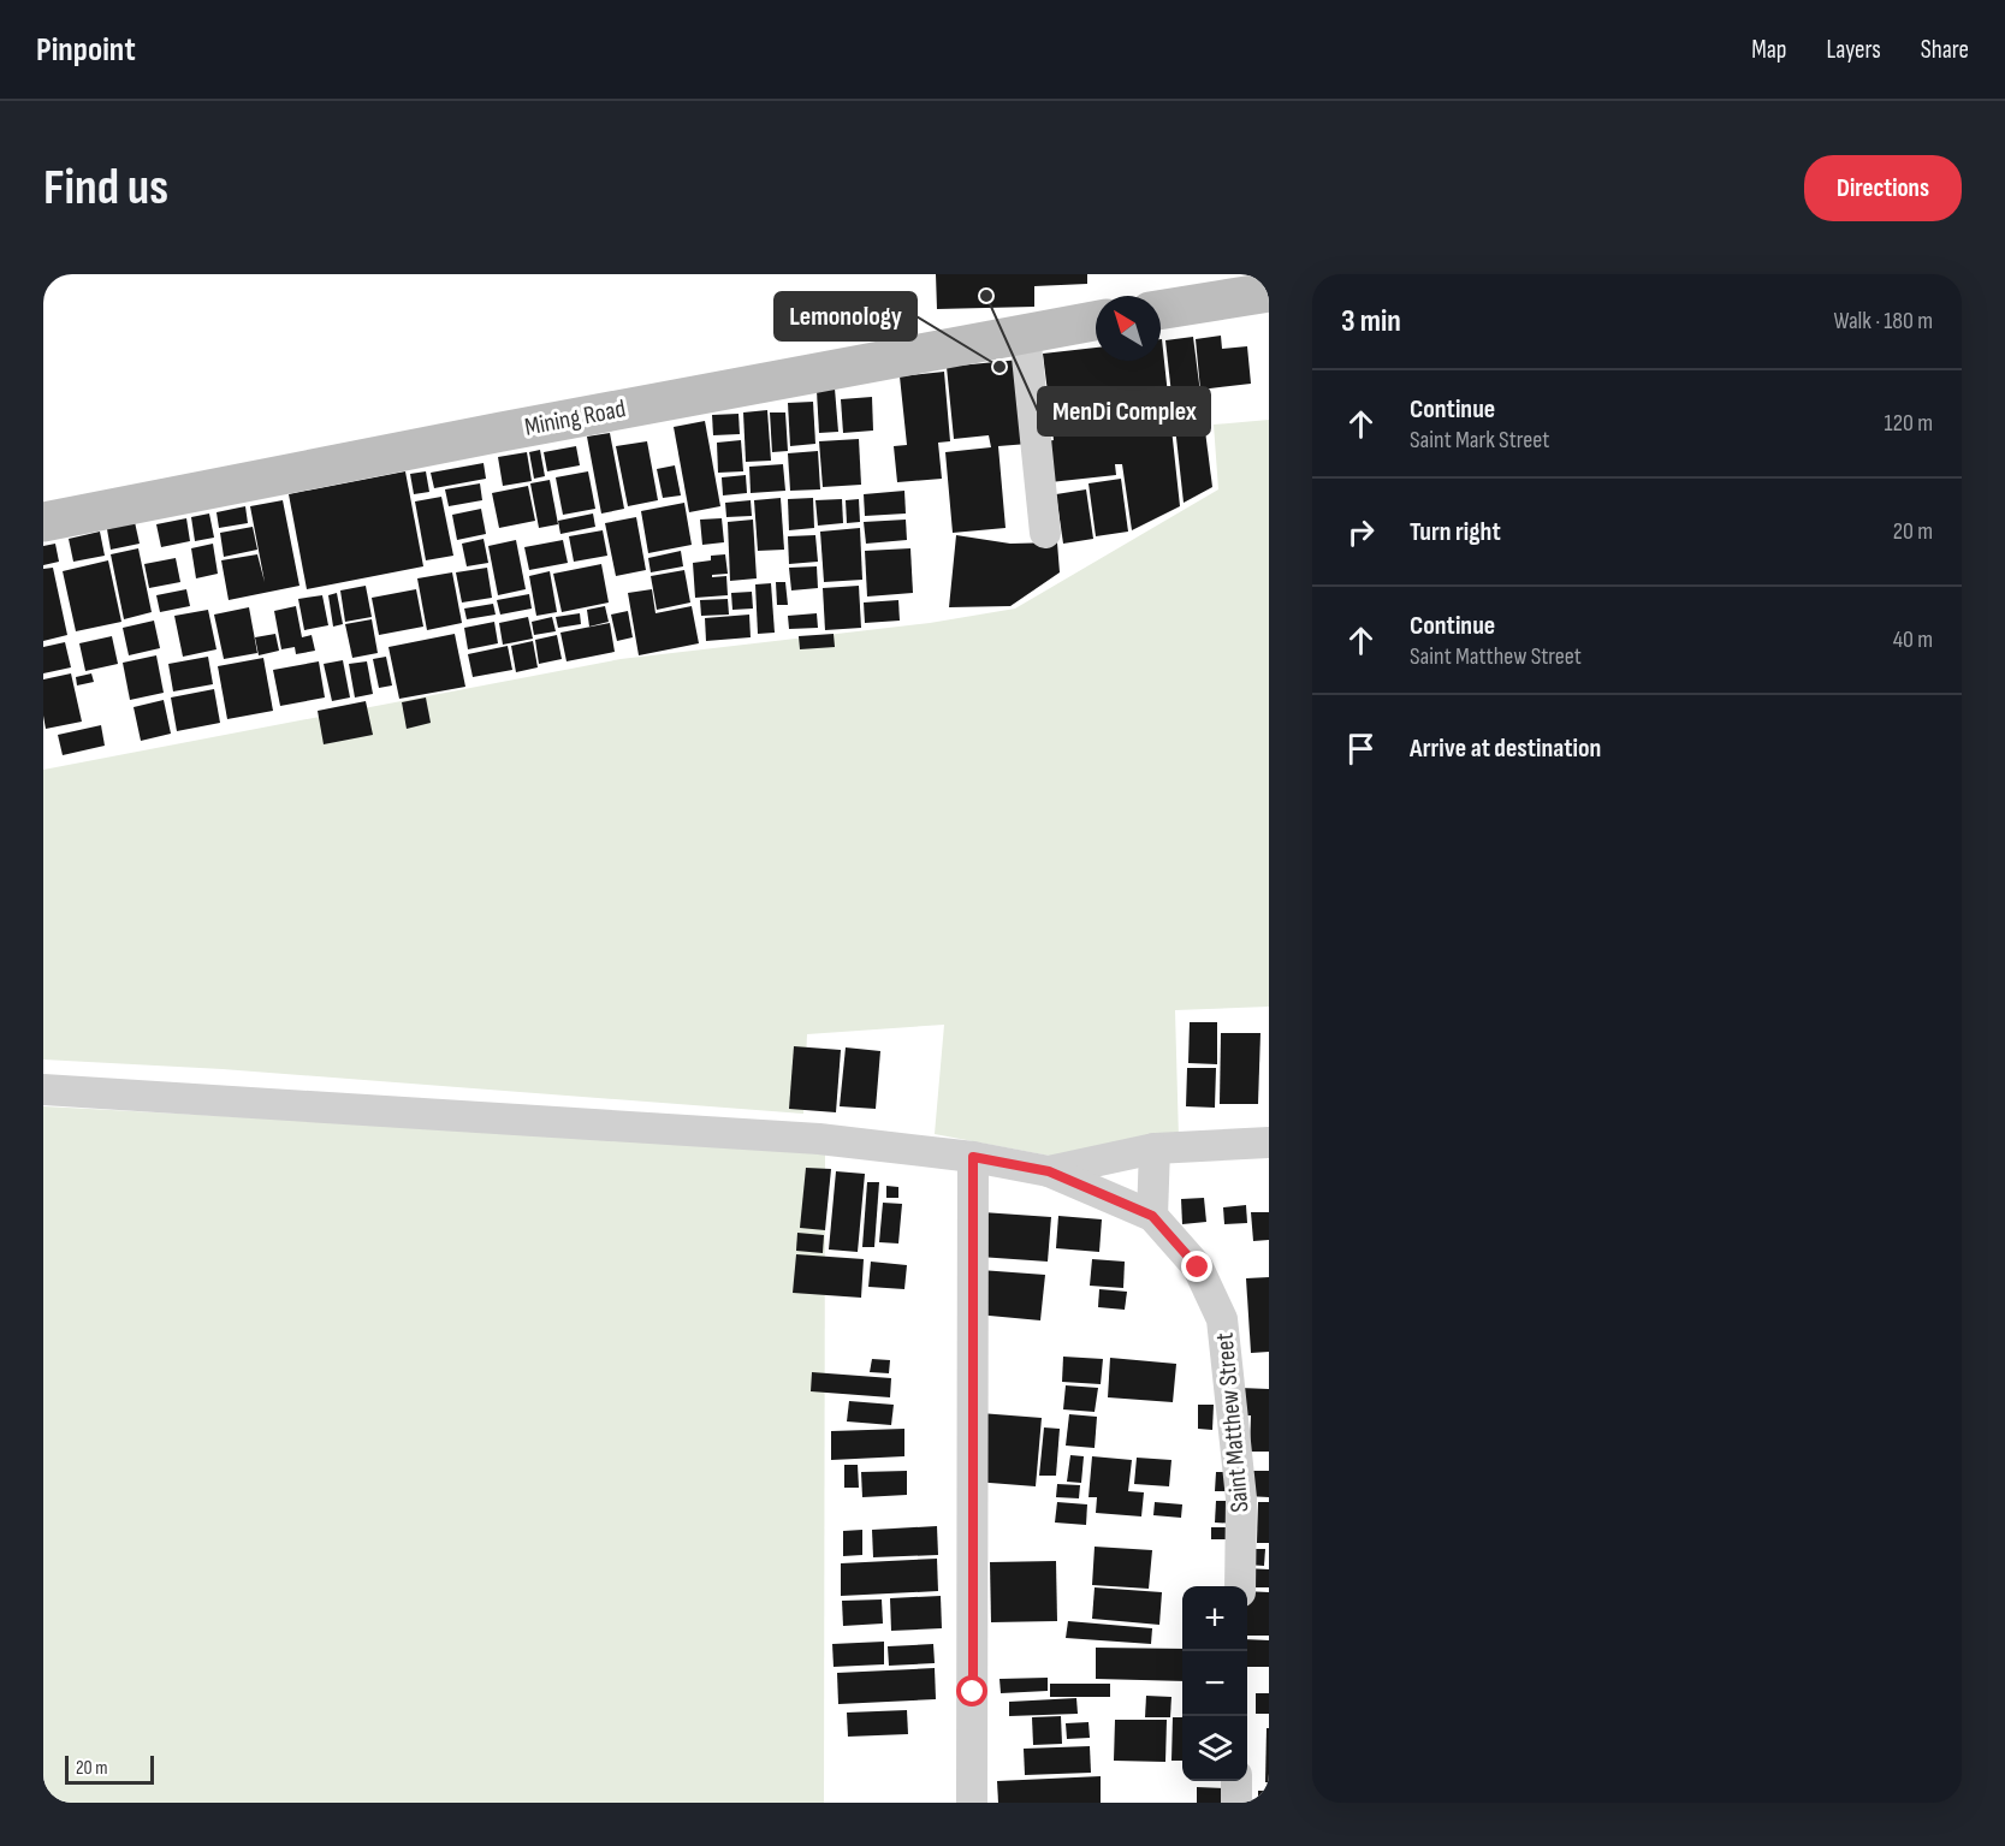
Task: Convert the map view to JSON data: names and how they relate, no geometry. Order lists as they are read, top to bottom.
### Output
{
  "streets": {
    "street": ["Mining Road", "Saint Matthew Street"]
  },
  "places": ["MenDi Complex", "Lemonology"],
  "scale_bar": "20 m",
  "north": "top left",
  "page": {
    "header": "Pinpoint",
    "nav": ["Map", "Layers", "Share"],
    "buttons": "Directions",
    "title": "Find us",
    "heading": ["3 min", "Walk · 180 m"],
    "list": [
      ["Continue", "Saint Mark Street", "120 m"],
      ["Turn right", "20 m"],
      ["Continue", "Saint Matthew Street", "40 m"],
      "Arrive at destination"
    ],
    "map_buttons": ["+", "−"],
    "scale": "20 m"
  }
}
